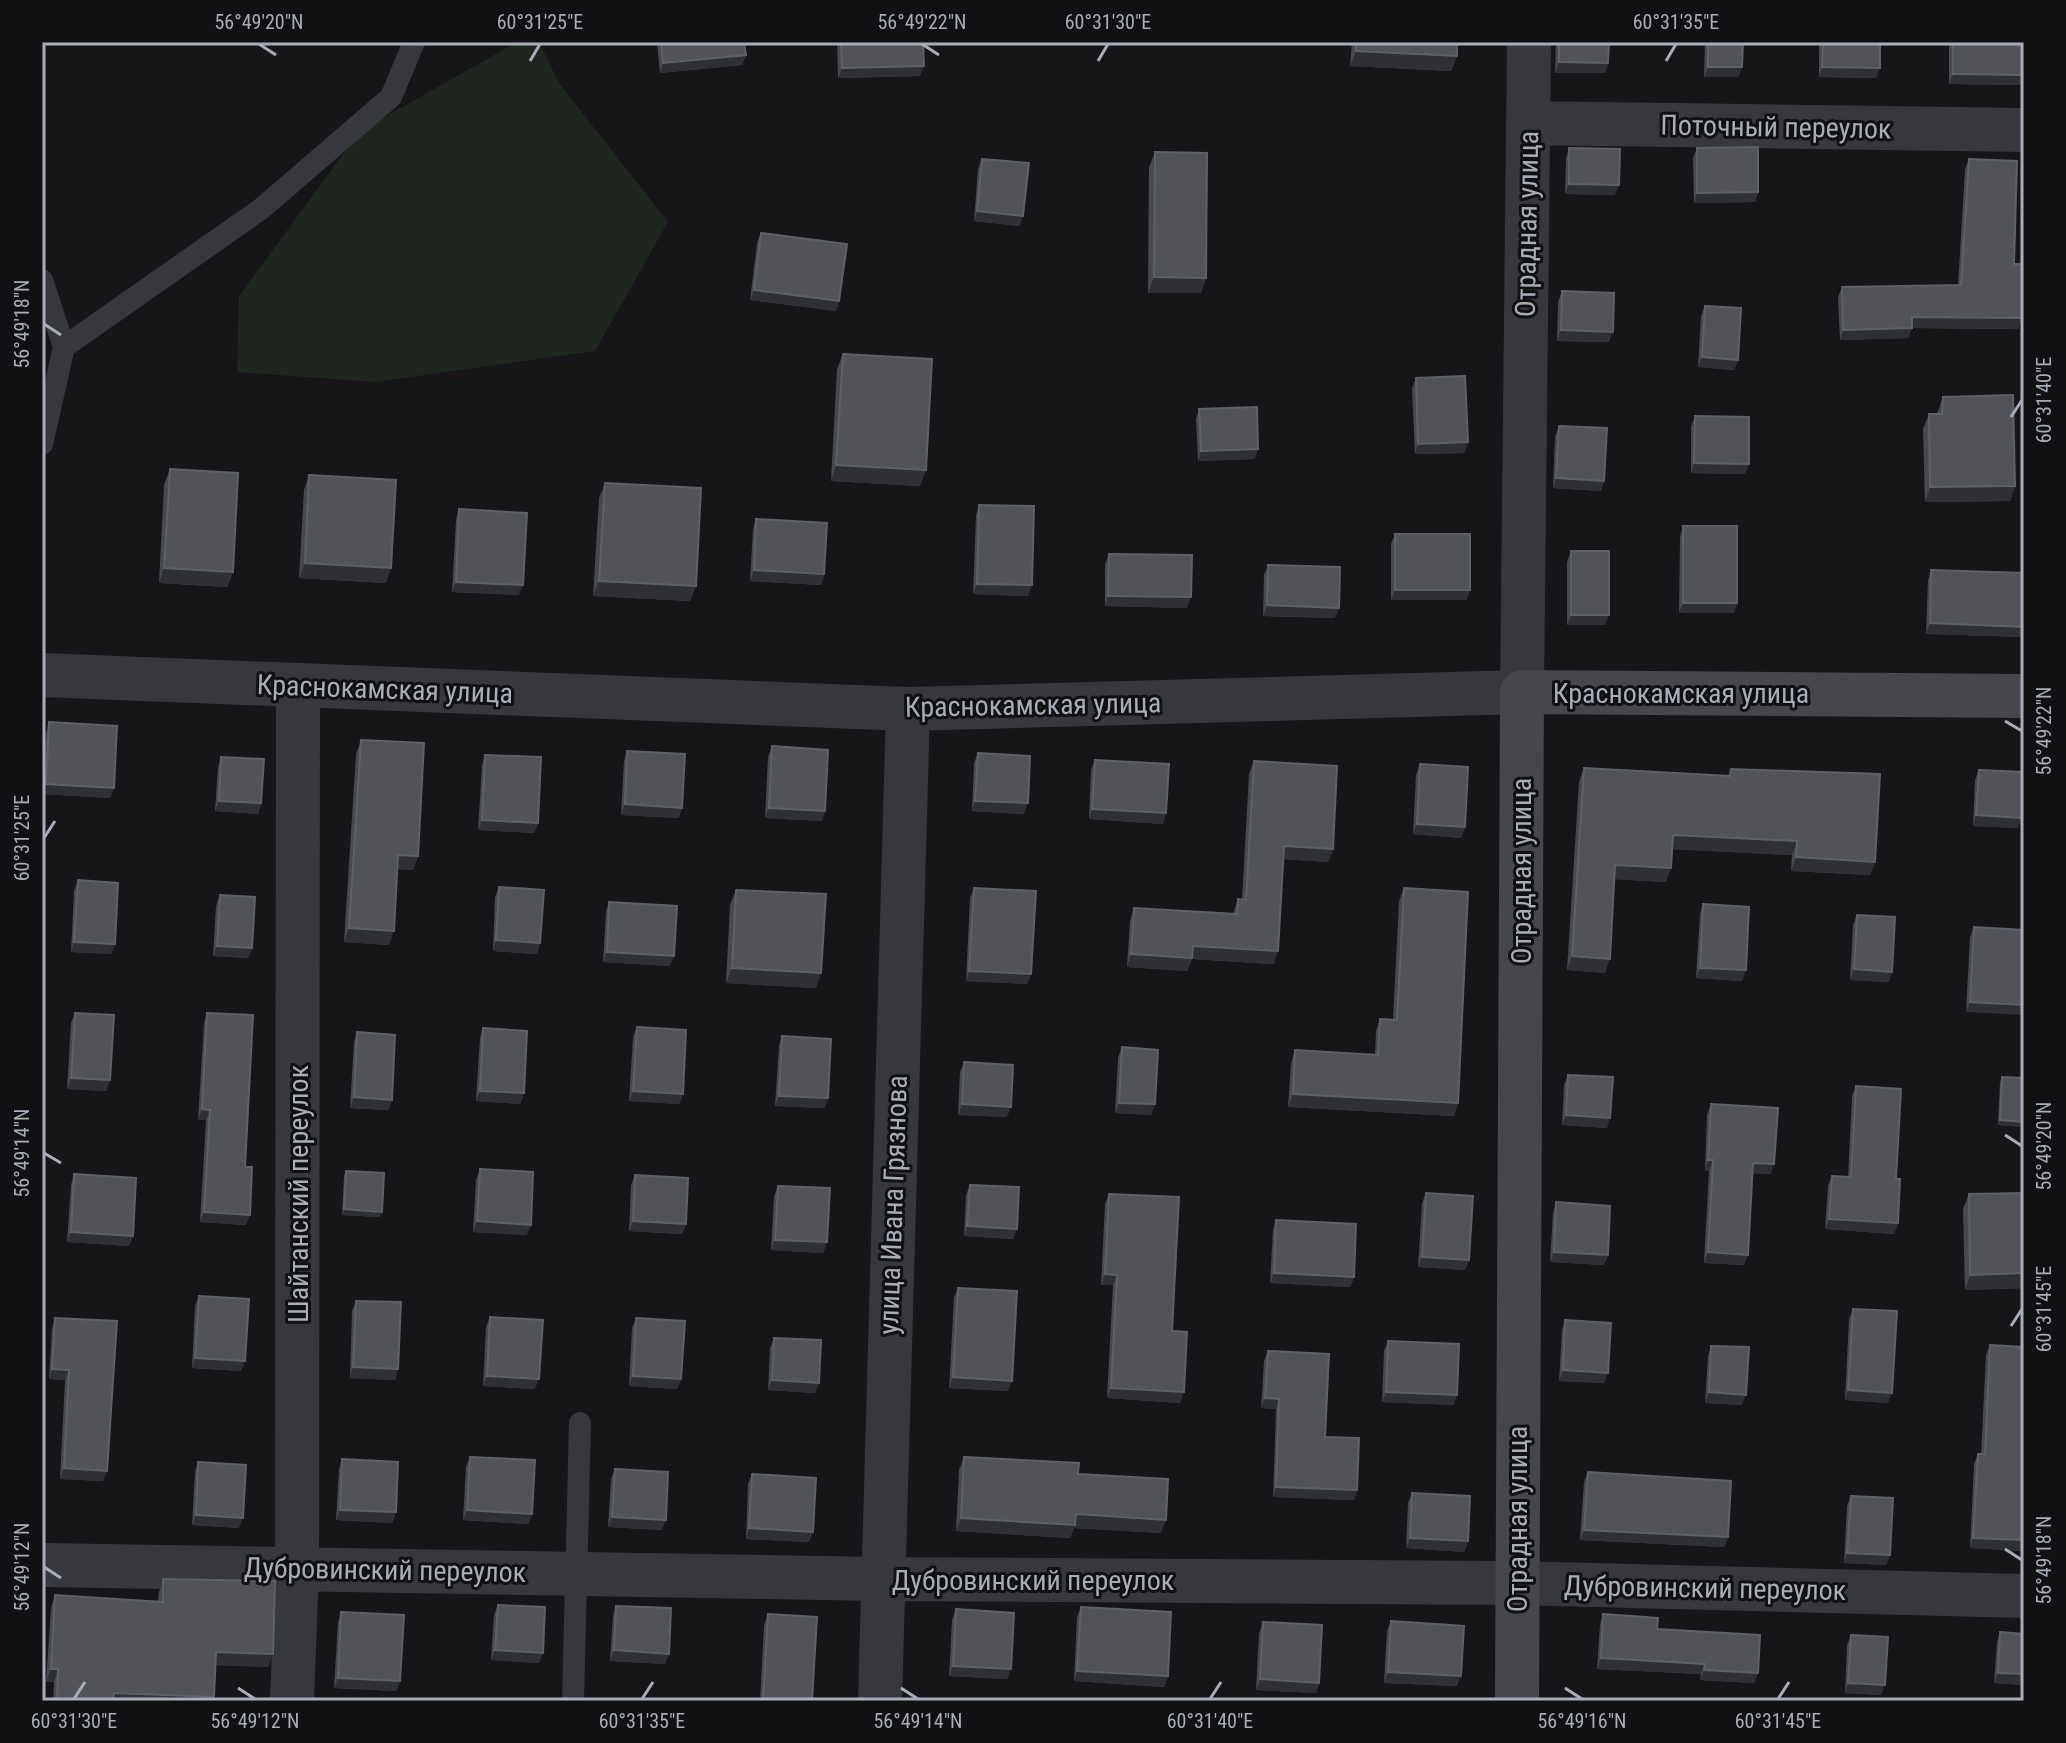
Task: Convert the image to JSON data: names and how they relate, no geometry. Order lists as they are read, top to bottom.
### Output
{
  "streets": {
    "street": [
      "Поточный переулок",
      "Отрадная улица",
      "Краснокамская улица",
      "Шайтанский переулок",
      "улица Ивана Грязнова",
      "Дубровинский переулок"
    ]
  },
  "crossings": [
    ["Поточный переулок", "Отрадная улица"],
    ["Отрадная улица", "Краснокамская улица"],
    ["Отрадная улица", "Дубровинский переулок"],
    ["Краснокамская улица", "Шайтанский переулок"],
    ["Краснокамская улица", "улица Ивана Грязнова"],
    ["Шайтанский переулок", "Дубровинский переулок"],
    ["улица Ивана Грязнова", "Дубровинский переулок"]
  ],
  "coordinates": [
    "56°49'20\"N",
    "60°31'25\"E",
    "56°49'22\"N",
    "60°31'30\"E",
    "60°31'35\"E",
    "56°49'18\"N",
    "60°31'40\"E",
    "56°49'14\"N",
    "60°31'45\"E",
    "56°49'12\"N",
    "56°49'16\"N"
  ]
}
